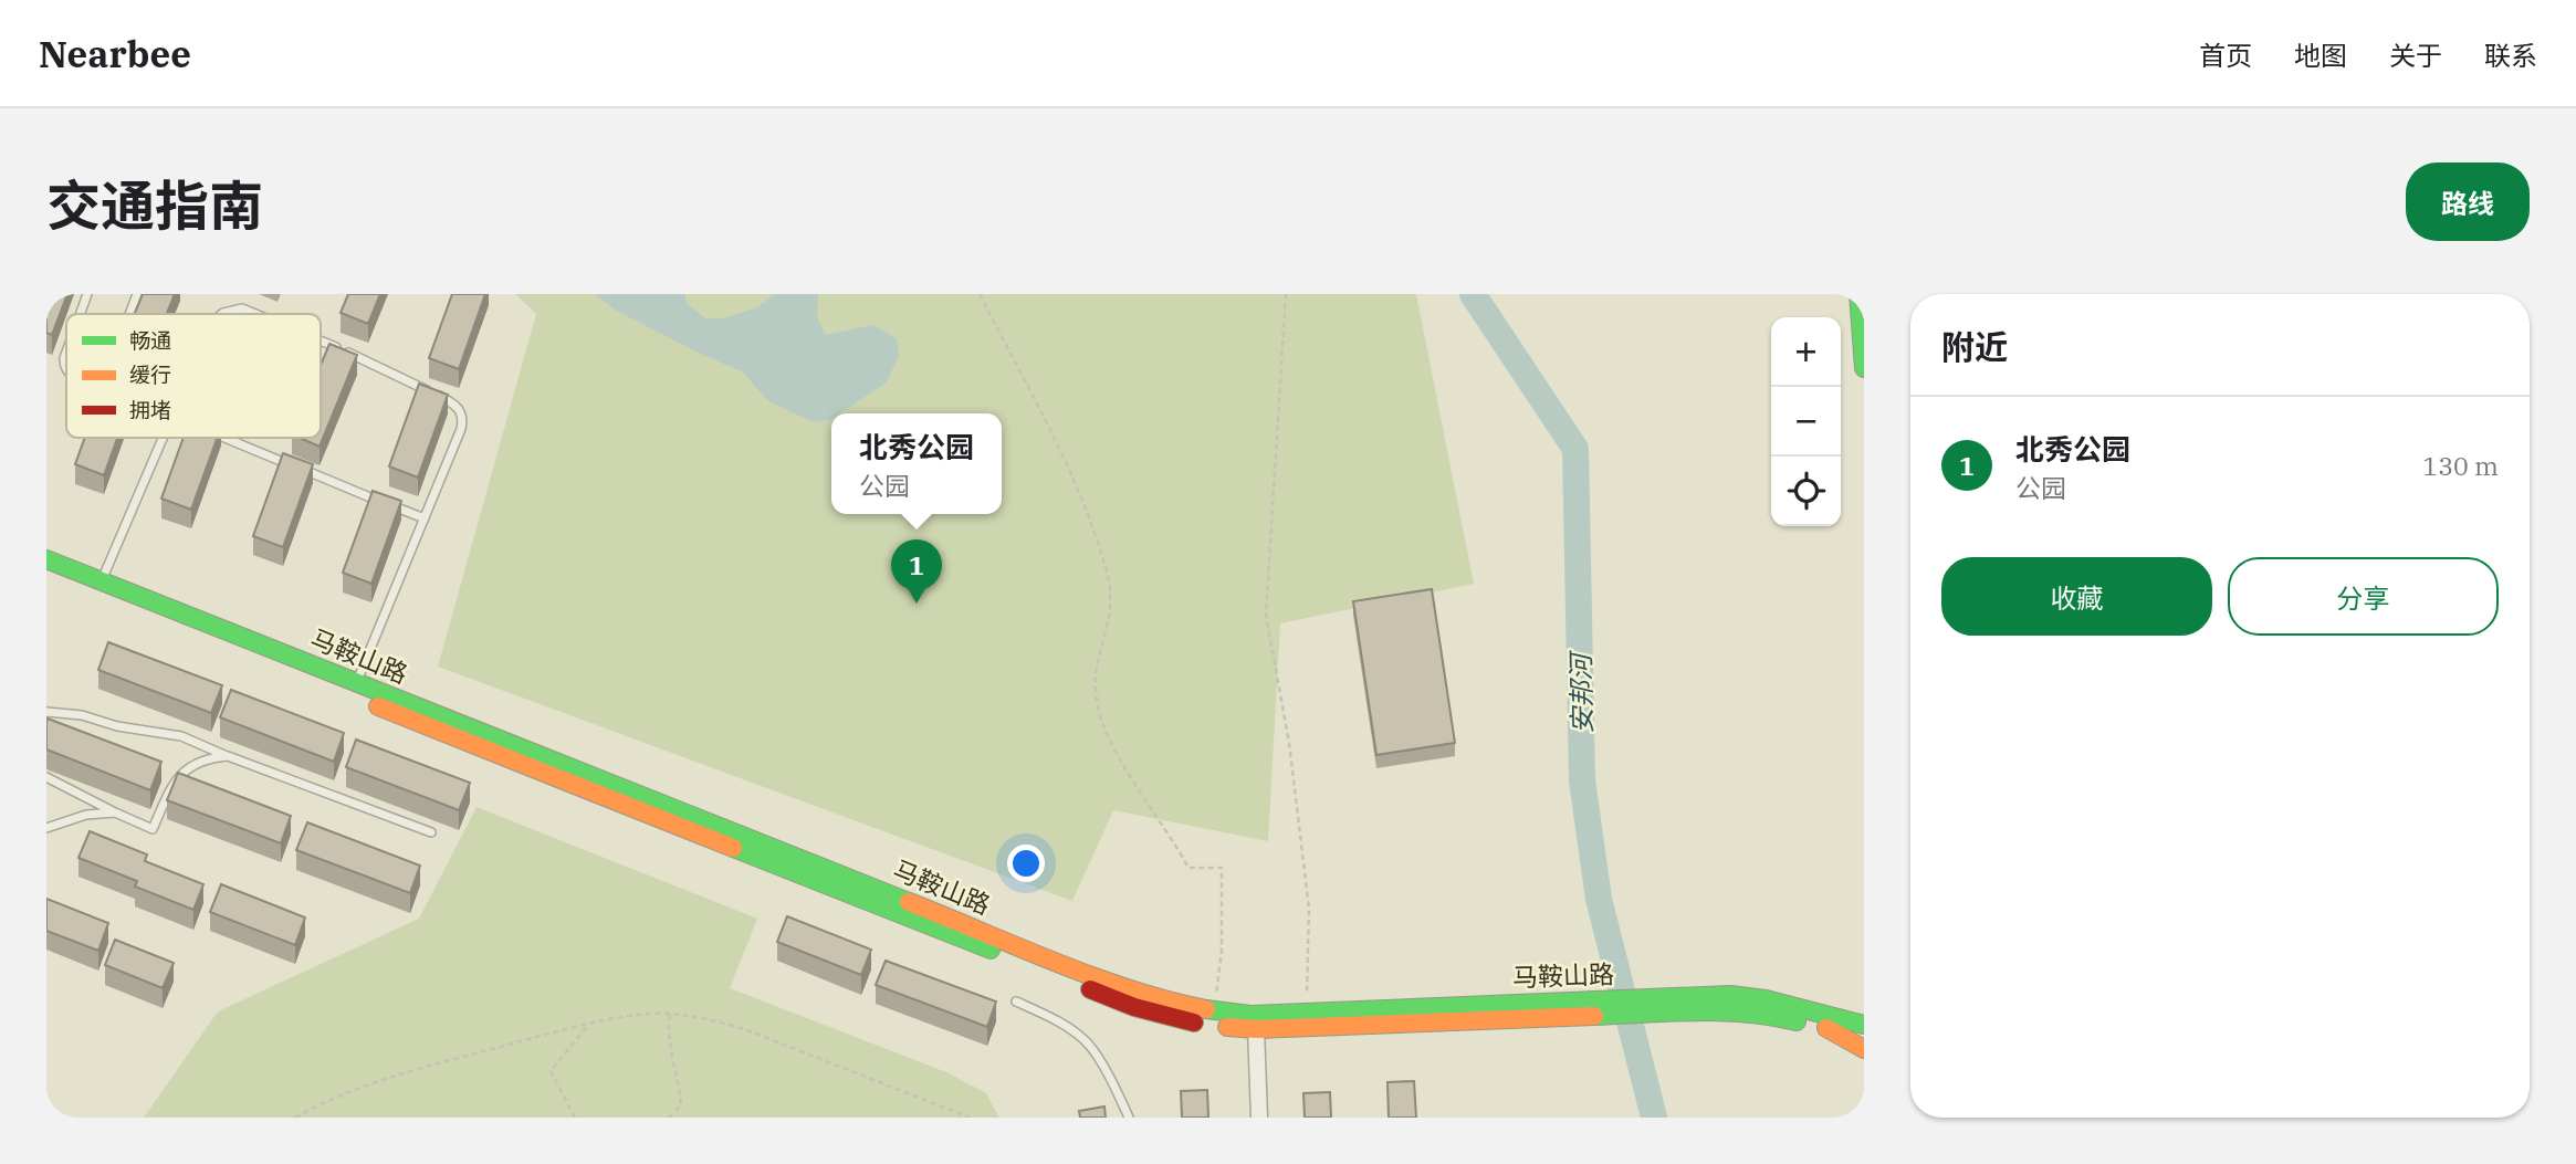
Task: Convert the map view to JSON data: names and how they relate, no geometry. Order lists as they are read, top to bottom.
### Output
{
  "streets": {
    "main road": ["马鞍山路"]
  },
  "water": ["安邦河"],
  "legend": ["畅通", "缓行", "拥堵"],
  "page": {
    "header": "Nearbee",
    "nav": [
      "首页",
      "地图",
      "关于",
      "联系"
    ],
    "title": "交通指南",
    "buttons": [
      "路线",
      ["收藏", "分享"]
    ],
    "heading": "附近",
    "map_buttons": ["+", "−"],
    "list": [
      {
        "mark": "1",
        "name": "北秀公园",
        "note": "公园",
        "value": "130 m"
      }
    ],
    "popup": ["北秀公园", "公园"],
    "pins": "1"
  }
}
